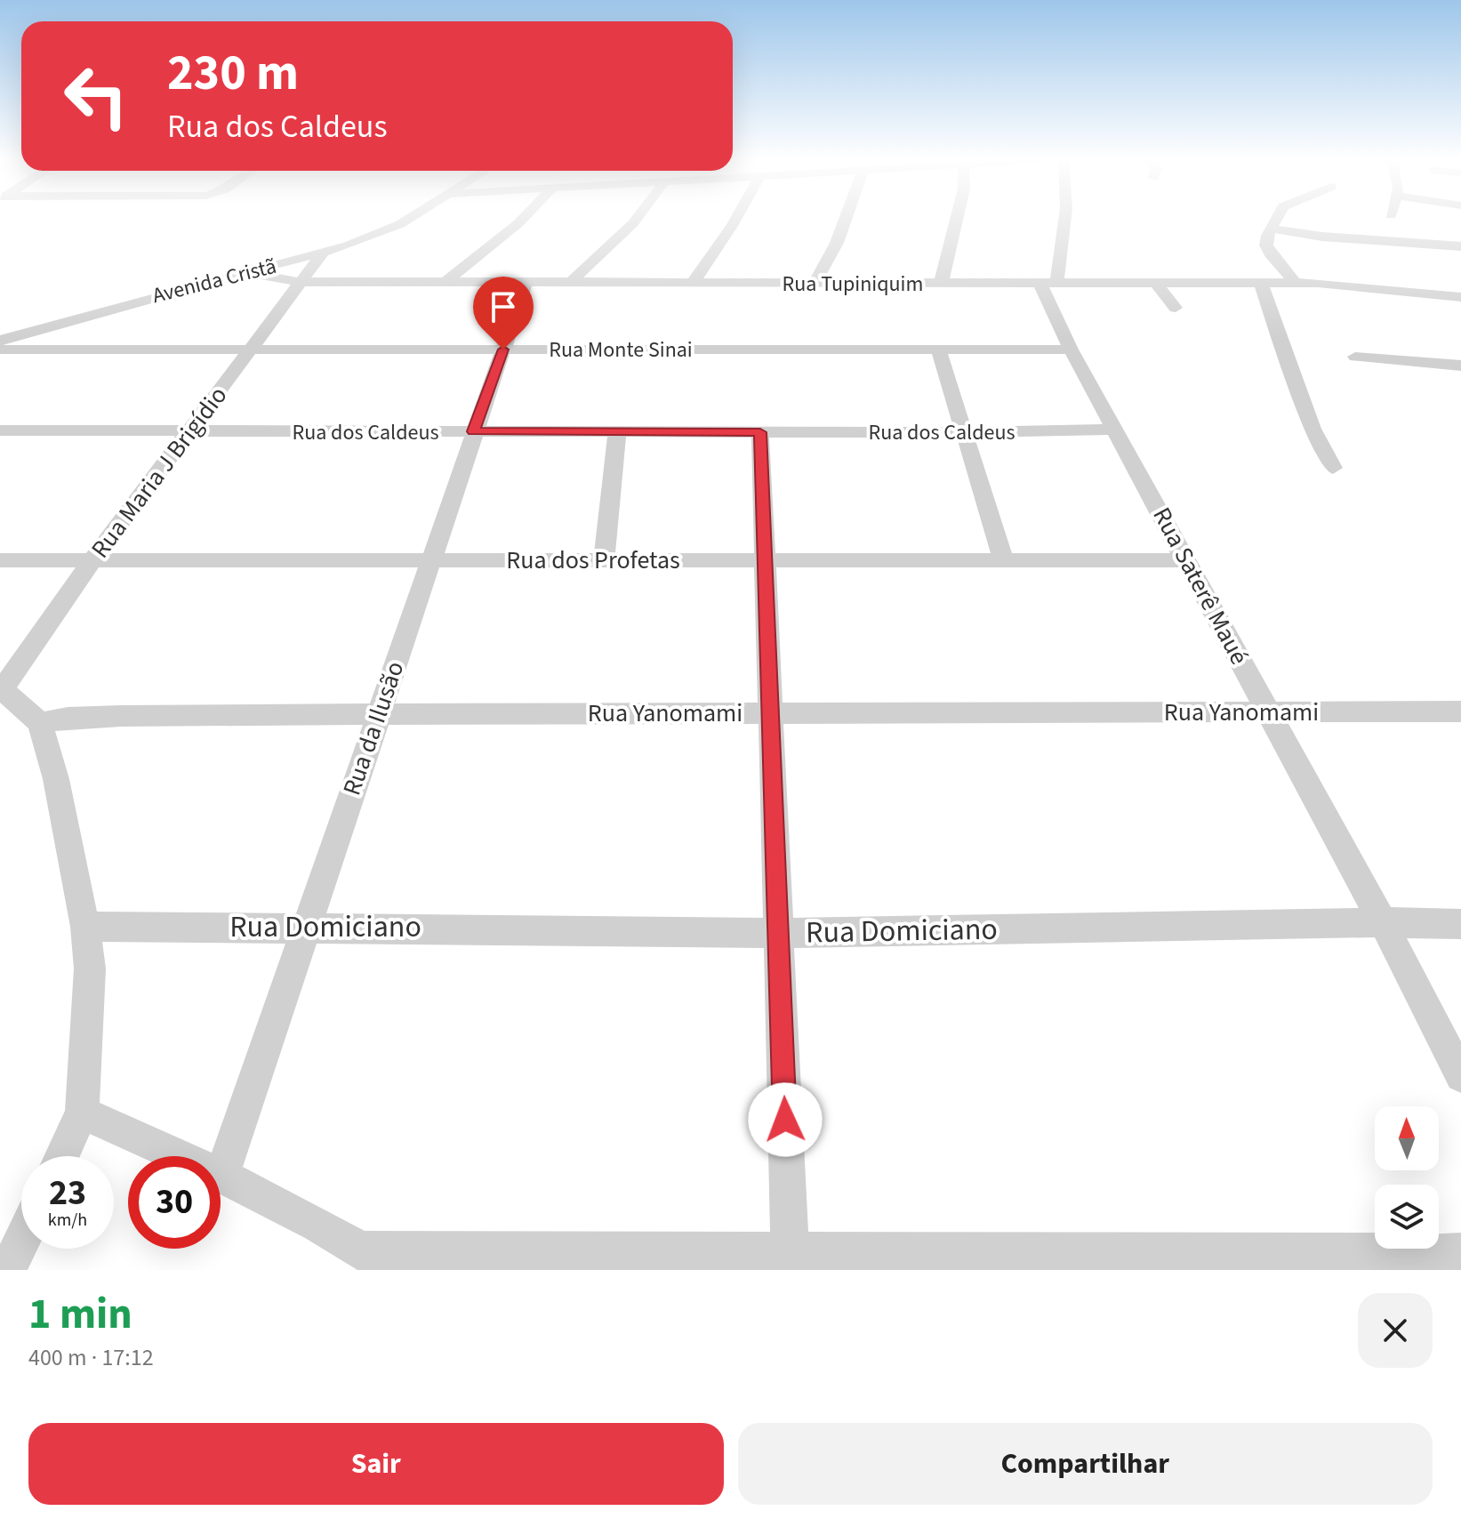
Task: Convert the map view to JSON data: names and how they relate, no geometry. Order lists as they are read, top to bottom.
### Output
{
  "streets": {
    "street": [
      "Avenida Cristã",
      "Rua Tupiniquim",
      "Rua Monte Sinai",
      "Rua dos Caldeus",
      "Rua Maria J Brigídio",
      "Rua dos Profetas",
      "Rua Saterê Maué",
      "Rua Yanomami",
      "Rua da Ilusão",
      "Rua Domiciano"
    ]
  },
  "crossings": [
    ["Avenida Cristã", "Rua Tupiniquim"],
    ["Avenida Cristã", "Rua Maria J Brigídio"],
    ["Rua Tupiniquim", "Rua Maria J Brigídio"],
    ["Rua Tupiniquim", "Rua Saterê Maué"],
    ["Rua Tupiniquim", "Rua da Ilusão"],
    ["Rua Monte Sinai", "Rua Maria J Brigídio"],
    ["Rua Monte Sinai", "Rua Saterê Maué"],
    ["Rua Monte Sinai", "Rua da Ilusão"],
    ["Rua dos Caldeus", "Rua Maria J Brigídio"],
    ["Rua dos Caldeus", "Rua Saterê Maué"],
    ["Rua dos Caldeus", "Rua da Ilusão"],
    ["Rua Maria J Brigídio", "Rua dos Profetas"],
    ["Rua dos Profetas", "Rua Saterê Maué"],
    ["Rua dos Profetas", "Rua da Ilusão"],
    ["Rua Saterê Maué", "Rua Yanomami"],
    ["Rua Saterê Maué", "Rua Domiciano"],
    ["Rua Yanomami", "Rua da Ilusão"],
    ["Rua da Ilusão", "Rua Domiciano"]
  ],
  "north": "top",
  "page": {
    "turn": ["230 m", "Rua dos Caldeus"],
    "speed": "23 km/h",
    "limit": "30",
    "heading": ["1 min", "400 m · 17:12"],
    "buttons": ["Sair", "Compartilhar"]
  }
}
